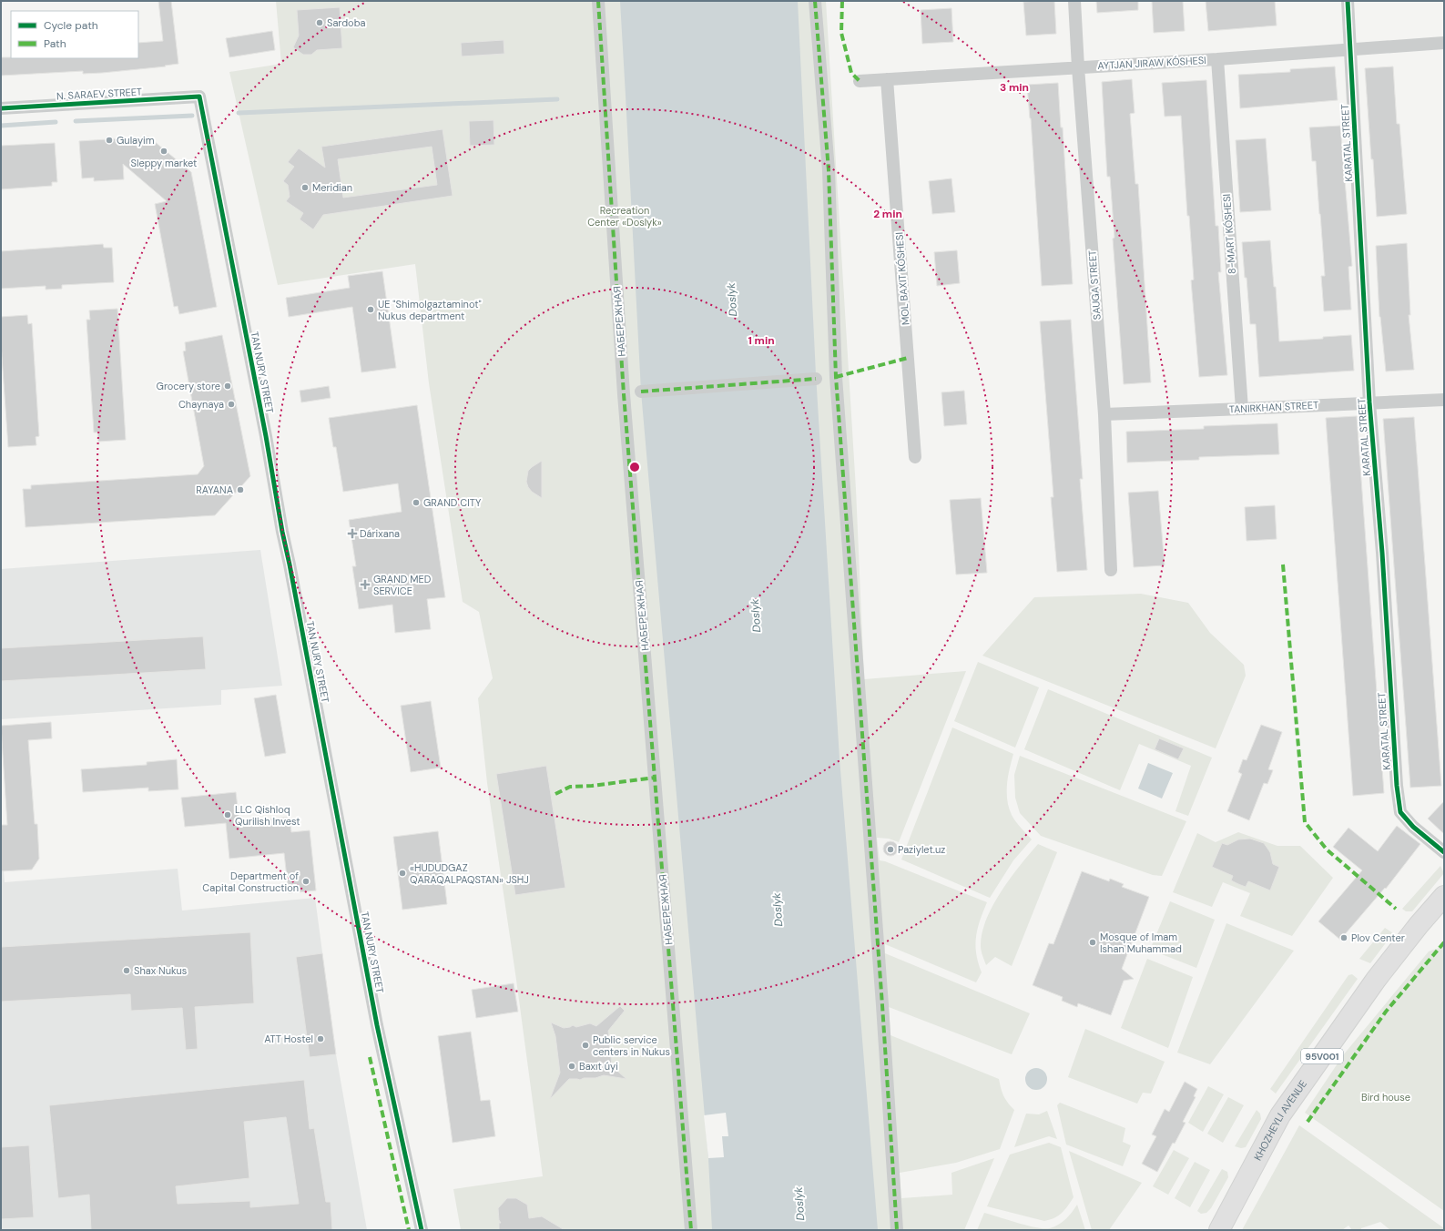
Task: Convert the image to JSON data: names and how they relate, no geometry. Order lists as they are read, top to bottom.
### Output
{
  "streets": {
    "main road": ["95V001", "KHOZHEYLI AVENUE"],
    "street": [
      "N. SARAEV STREET",
      "KARATAL STREET",
      "8-MART KÓSHESI",
      "SAUGA STREET",
      "НАБЕРЕЖНАЯ",
      "TAN NURY STREET",
      "TANIRKHAN STREET"
    ]
  },
  "crossings": [
    ["N. SARAEV STREET", "TAN NURY STREET"],
    ["KARATAL STREET", "TANIRKHAN STREET"],
    ["8-MART KÓSHESI", "TANIRKHAN STREET"],
    ["SAUGA STREET", "TANIRKHAN STREET"]
  ],
  "water": ["Doslyk"],
  "parks": ["Recreation Center «Doslyk»", "Bird house"],
  "places": {
    "other": [
      "Sardoba",
      "Gulayim",
      "Sleppy market",
      "Meridian",
      "UE \"Shimolgaztaminot\" Nukus department",
      "Grocery store",
      "Chaynaya",
      "RAYANA",
      "GRAND CITY",
      "LLC Qishloq Qurilish Invest",
      "Paziylet.uz",
      "«HUDUDGAZ QARAQALPAQSTAN» JSHJ",
      "Department of Capital Construction",
      "Plov Center",
      "Mosque of Imam Ishan Muhammad",
      "Shax Nukus",
      "ATT Hostel",
      "Public service centers in Nukus",
      "Baxıt úyi"
    ],
    "health": ["Dárixana", "GRAND MED SERVICE"]
  },
  "legend": ["Cycle path", "Path"],
  "rings": ["3 min", "2 min", "1 min"]
}
